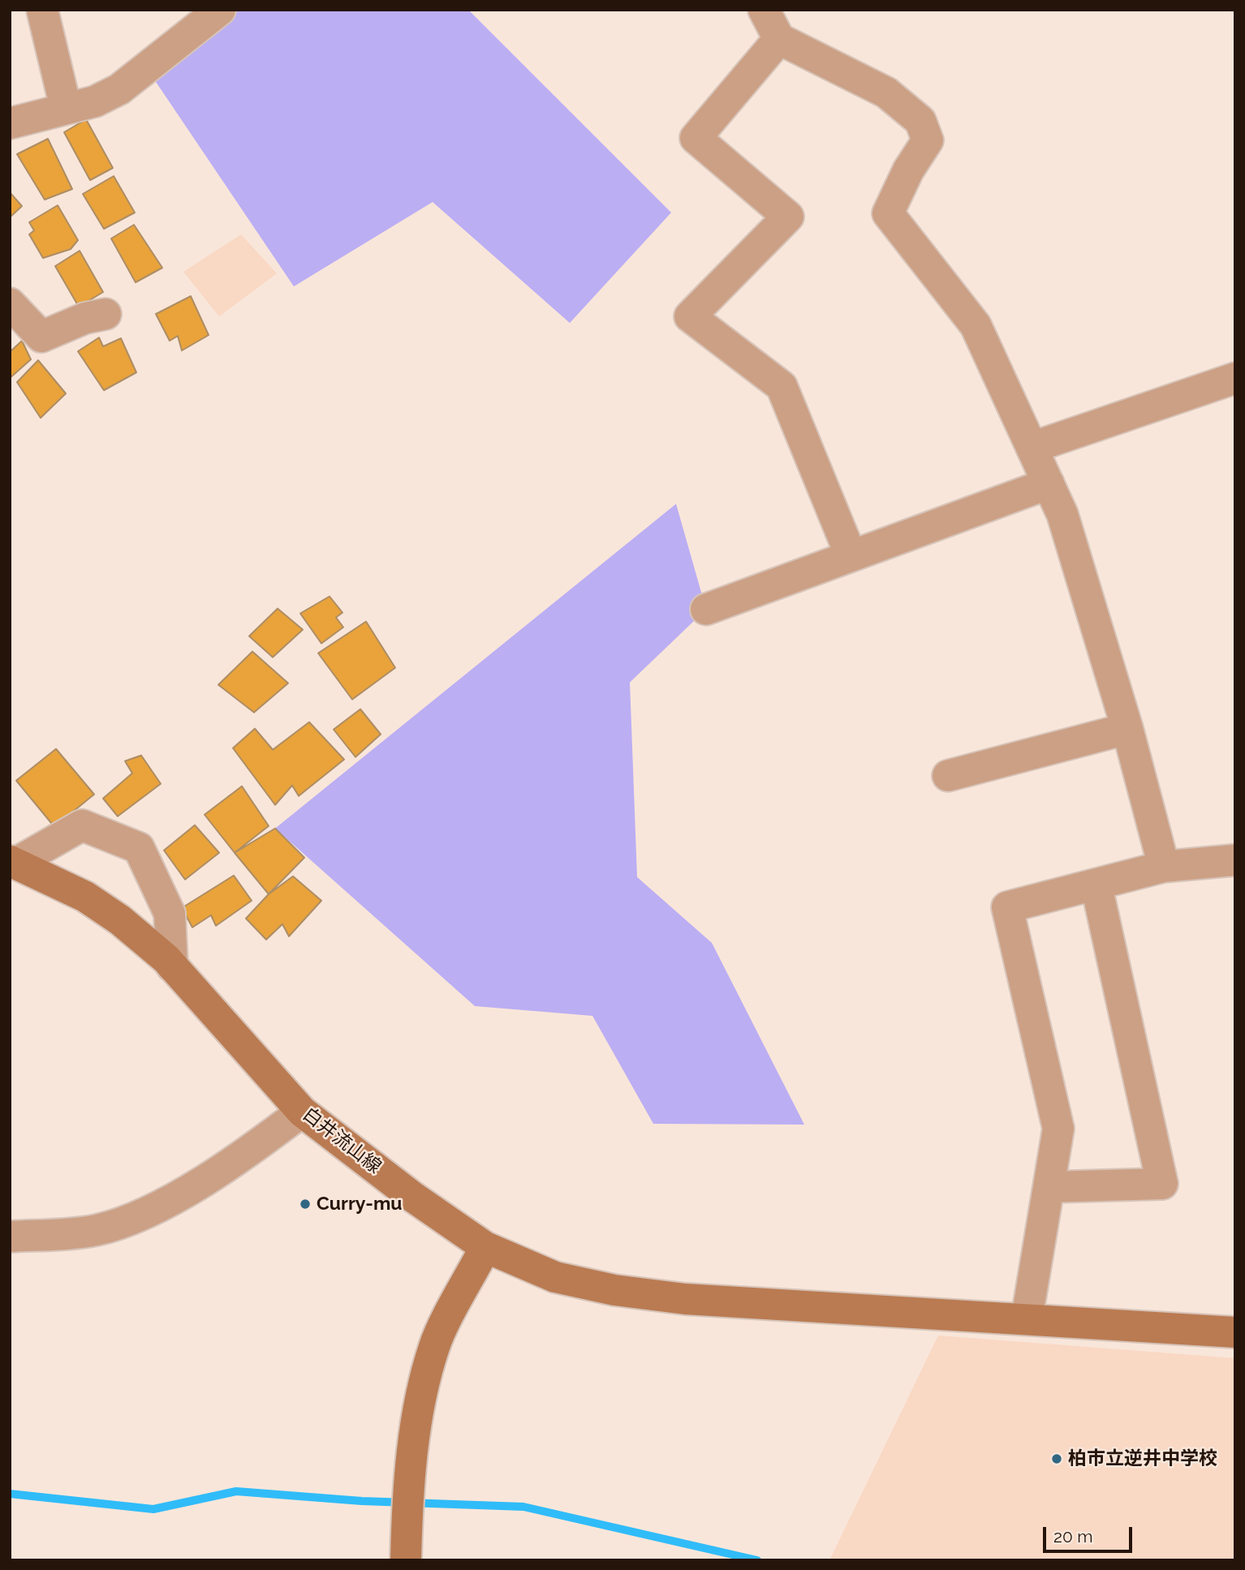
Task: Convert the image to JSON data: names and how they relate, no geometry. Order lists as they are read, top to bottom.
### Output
{
  "streets": {
    "main road": ["白井流山線"]
  },
  "places": ["Curry-mu", "柏市立逆井中学校"],
  "scale_bar": "20 m"
}
